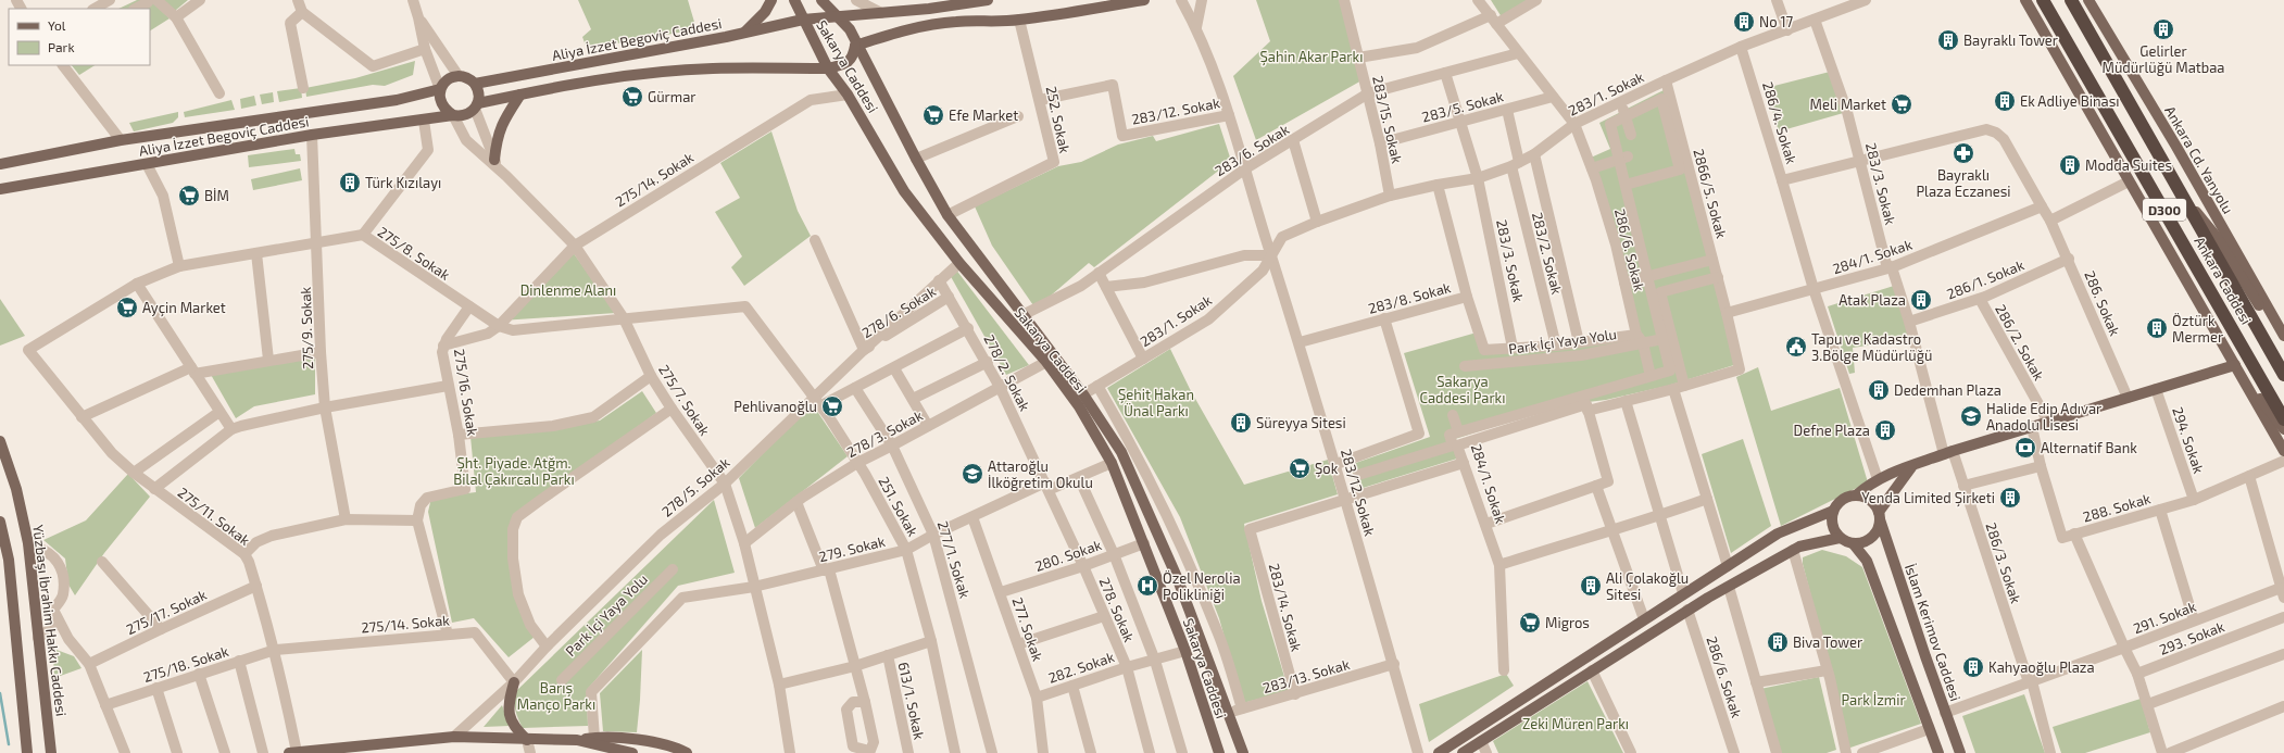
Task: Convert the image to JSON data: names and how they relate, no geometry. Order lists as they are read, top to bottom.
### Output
{
  "streets": {
    "highway": ["D300", "Ankara Caddesi"],
    "main road": [
      "Aliya İzzet Begoviç Caddesi",
      "Sakarya Caddesi",
      "Ankara Cd. Yanyolu",
      "Yüzbaşı İbrahim Hakkı Caddesi",
      "İslam Kerimov Caddesi"
    ],
    "street": [
      "283/1. Sokak",
      "283/5. Sokak",
      "283/12. Sokak",
      "252. Sokak",
      "283/15. Sokak",
      "286/4. Sokak",
      "283/6. Sokak",
      "275/14. Sokak",
      "283/3. Sokak",
      "2866/5. Sokak",
      "286/6. Sokak",
      "275/8. Sokak",
      "283/2. Sokak",
      "284/1. Sokak",
      "286/1. Sokak",
      "283/8. Sokak",
      "286. Sokak",
      "278/6. Sokak",
      "275/9. Sokak",
      "Park İçi Yaya Yolu",
      "286/2. Sokak",
      "278/2. Sokak",
      "275/16. Sokak",
      "275/7. Sokak",
      "278/3. Sokak",
      "294. Sokak",
      "278/5. Sokak",
      "251. Sokak",
      "288. Sokak",
      "275/11. Sokak",
      "279. Sokak",
      "280. Sokak",
      "277/1. Sokak",
      "286/3. Sokak",
      "283/14. Sokak",
      "278. Sokak",
      "275/17. Sokak",
      "291. Sokak",
      "277. Sokak",
      "293. Sokak",
      "275/18. Sokak",
      "282. Sokak",
      "283/13. Sokak",
      "613/1. Sokak"
    ]
  },
  "crossings": [
    ["Aliya İzzet Begoviç Caddesi", "Sakarya Caddesi"],
    ["Aliya İzzet Begoviç Caddesi", "275/9. Sokak"],
    ["Aliya İzzet Begoviç Caddesi", "275/7. Sokak"],
    ["Sakarya Caddesi", "283/1. Sokak"],
    ["Sakarya Caddesi", "252. Sokak"],
    ["Sakarya Caddesi", "283/6. Sokak"],
    ["Sakarya Caddesi", "275/14. Sokak"],
    ["Sakarya Caddesi", "278/3. Sokak"],
    ["Sakarya Caddesi", "278/5. Sokak"],
    ["Sakarya Caddesi", "279. Sokak"],
    ["Sakarya Caddesi", "280. Sokak"],
    ["Sakarya Caddesi", "282. Sokak"],
    ["Sakarya Caddesi", "283/13. Sokak"],
    ["283/1. Sokak", "283/12. Sokak"],
    ["283/1. Sokak", "283/15. Sokak"],
    ["283/1. Sokak", "286/4. Sokak"],
    ["283/1. Sokak", "283/3. Sokak"],
    ["283/1. Sokak", "2866/5. Sokak"],
    ["283/1. Sokak", "286/6. Sokak"],
    ["283/1. Sokak", "283/2. Sokak"],
    ["283/1. Sokak", "283/8. Sokak"],
    ["283/5. Sokak", "283/15. Sokak"],
    ["283/5. Sokak", "283/3. Sokak"],
    ["283/5. Sokak", "286/6. Sokak"],
    ["283/5. Sokak", "283/2. Sokak"],
    ["283/12. Sokak", "252. Sokak"],
    ["283/12. Sokak", "283/6. Sokak"],
    ["283/12. Sokak", "283/8. Sokak"],
    ["283/12. Sokak", "283/14. Sokak"],
    ["283/12. Sokak", "283/13. Sokak"],
    ["283/15. Sokak", "283/6. Sokak"],
    ["286/4. Sokak", "283/3. Sokak"],
    ["286/4. Sokak", "284/1. Sokak"],
    ["283/6. Sokak", "283/3. Sokak"],
    ["283/6. Sokak", "286/6. Sokak"],
    ["275/14. Sokak", "275/8. Sokak"],
    ["275/14. Sokak", "275/16. Sokak"],
    ["275/14. Sokak", "275/7. Sokak"],
    ["275/14. Sokak", "278/5. Sokak"],
    ["275/14. Sokak", "275/11. Sokak"],
    ["275/14. Sokak", "275/18. Sokak"],
    ["283/3. Sokak", "284/1. Sokak"],
    ["283/3. Sokak", "286/1. Sokak"],
    ["283/3. Sokak", "286/3. Sokak"],
    ["2866/5. Sokak", "284/1. Sokak"],
    ["286/6. Sokak", "Park İçi Yaya Yolu"],
    ["275/8. Sokak", "275/9. Sokak"],
    ["275/8. Sokak", "275/16. Sokak"],
    ["275/8. Sokak", "275/7. Sokak"],
    ["275/8. Sokak", "251. Sokak"],
    ["275/8. Sokak", "275/11. Sokak"],
    ["286/1. Sokak", "286. Sokak"],
    ["286/1. Sokak", "286/2. Sokak"],
    ["278/6. Sokak", "278/2. Sokak"],
    ["278/6. Sokak", "278/5. Sokak"],
    ["278/2. Sokak", "278/3. Sokak"],
    ["278/2. Sokak", "278/5. Sokak"],
    ["278/2. Sokak", "279. Sokak"],
    ["278/2. Sokak", "278. Sokak"],
    ["275/7. Sokak", "278/3. Sokak"],
    ["275/7. Sokak", "278/5. Sokak"],
    ["275/7. Sokak", "279. Sokak"],
    ["278/3. Sokak", "251. Sokak"],
    ["278/3. Sokak", "277/1. Sokak"],
    ["294. Sokak", "288. Sokak"],
    ["278/5. Sokak", "251. Sokak"],
    ["278/5. Sokak", "277/1. Sokak"],
    ["251. Sokak", "279. Sokak"],
    ["288. Sokak", "291. Sokak"],
    ["275/11. Sokak", "275/17. Sokak"],
    ["275/11. Sokak", "275/18. Sokak"],
    ["279. Sokak", "277/1. Sokak"],
    ["279. Sokak", "278. Sokak"],
    ["279. Sokak", "277. Sokak"],
    ["280. Sokak", "278. Sokak"],
    ["280. Sokak", "277. Sokak"],
    ["283/14. Sokak", "283/13. Sokak"],
    ["278. Sokak", "282. Sokak"],
    ["277. Sokak", "282. Sokak"]
  ],
  "parks": [
    "Şahin Akar Parkı",
    "Dinlenme Alanı",
    "Sakarya Caddesi Parkı",
    "Şehit Hakan Ünal Parkı",
    "Şht. Piyade. Atğm. Bilal Çakırcalı Parkı",
    "Barış Manço Parkı",
    "Park İzmir",
    "Zeki Müren Parkı"
  ],
  "places": {
    "building": [
      "No 17",
      "Gelirler Müdürlüğü Matbaa",
      "Bayraklı Tower",
      "Ek Adliye Binası",
      "Modda Suites",
      "Türk Kızılayı",
      "Atak Plaza",
      "Öztürk Mermer",
      "Dedemhan Plaza",
      "Süreyya Sitesi",
      "Defne Plaza",
      "Yenda Limited Şirketi",
      "Ali Çolakoğlu Sitesi",
      "Biva Tower",
      "Kahyaoğlu Plaza"
    ],
    "supermarket": [
      "Gürmar",
      "Meli Market",
      "Efe Market",
      "BİM",
      "Ayçin Market",
      "Pehlivanoğlu",
      "Şok",
      "Migros"
    ],
    "pharmacy": ["Bayraklı Plaza Eczanesi"],
    "public building": ["Tapu ve Kadastro 3.Bölge Müdürlüğü"],
    "school or university": ["Halide Edip Adıvar Anadolu Lisesi", "Attaroğlu İlköğretim Okulu"],
    "bank": ["Alternatif Bank"],
    "hospital": ["Özel Nerolia Polikliniği"]
  },
  "legend": ["Yol", "Park"]
}
